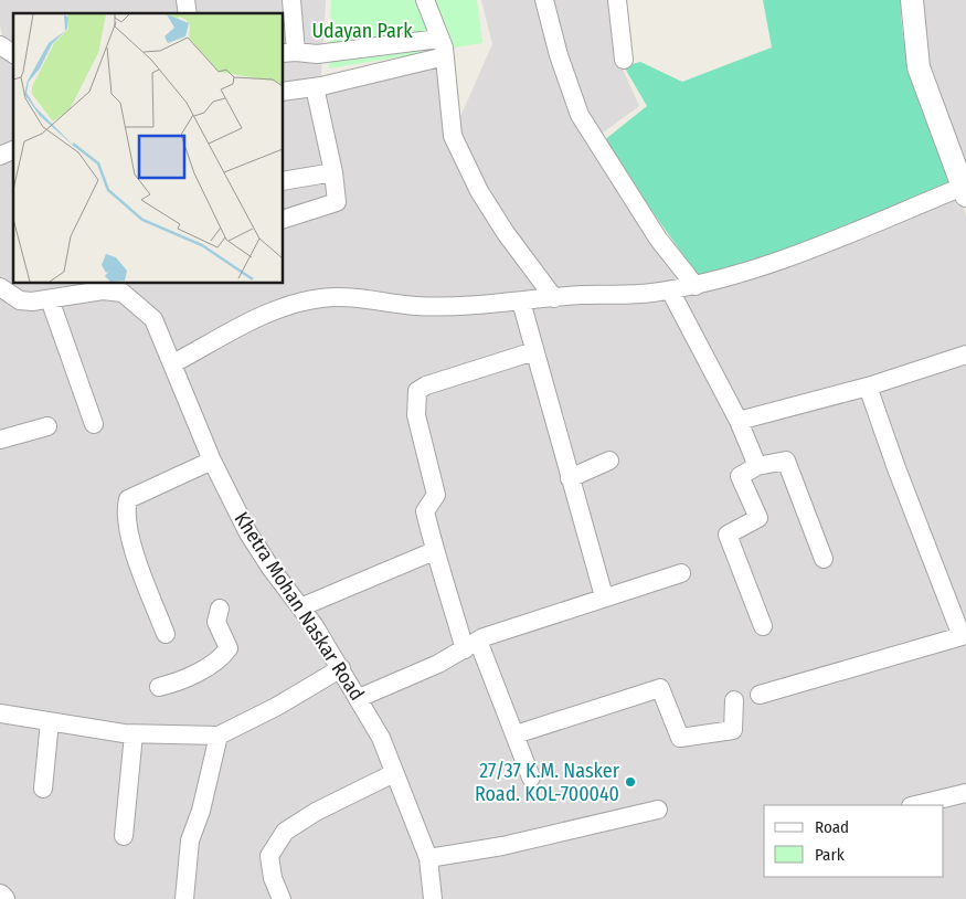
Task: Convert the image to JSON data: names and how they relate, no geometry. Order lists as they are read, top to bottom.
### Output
{
  "streets": {
    "street": ["Khetra Mohan Naskar Road"]
  },
  "parks": ["Udayan Park"],
  "places": ["27/37 K.M. Nasker Road. KOL-700040"],
  "legend": ["Road", "Park"]
}
